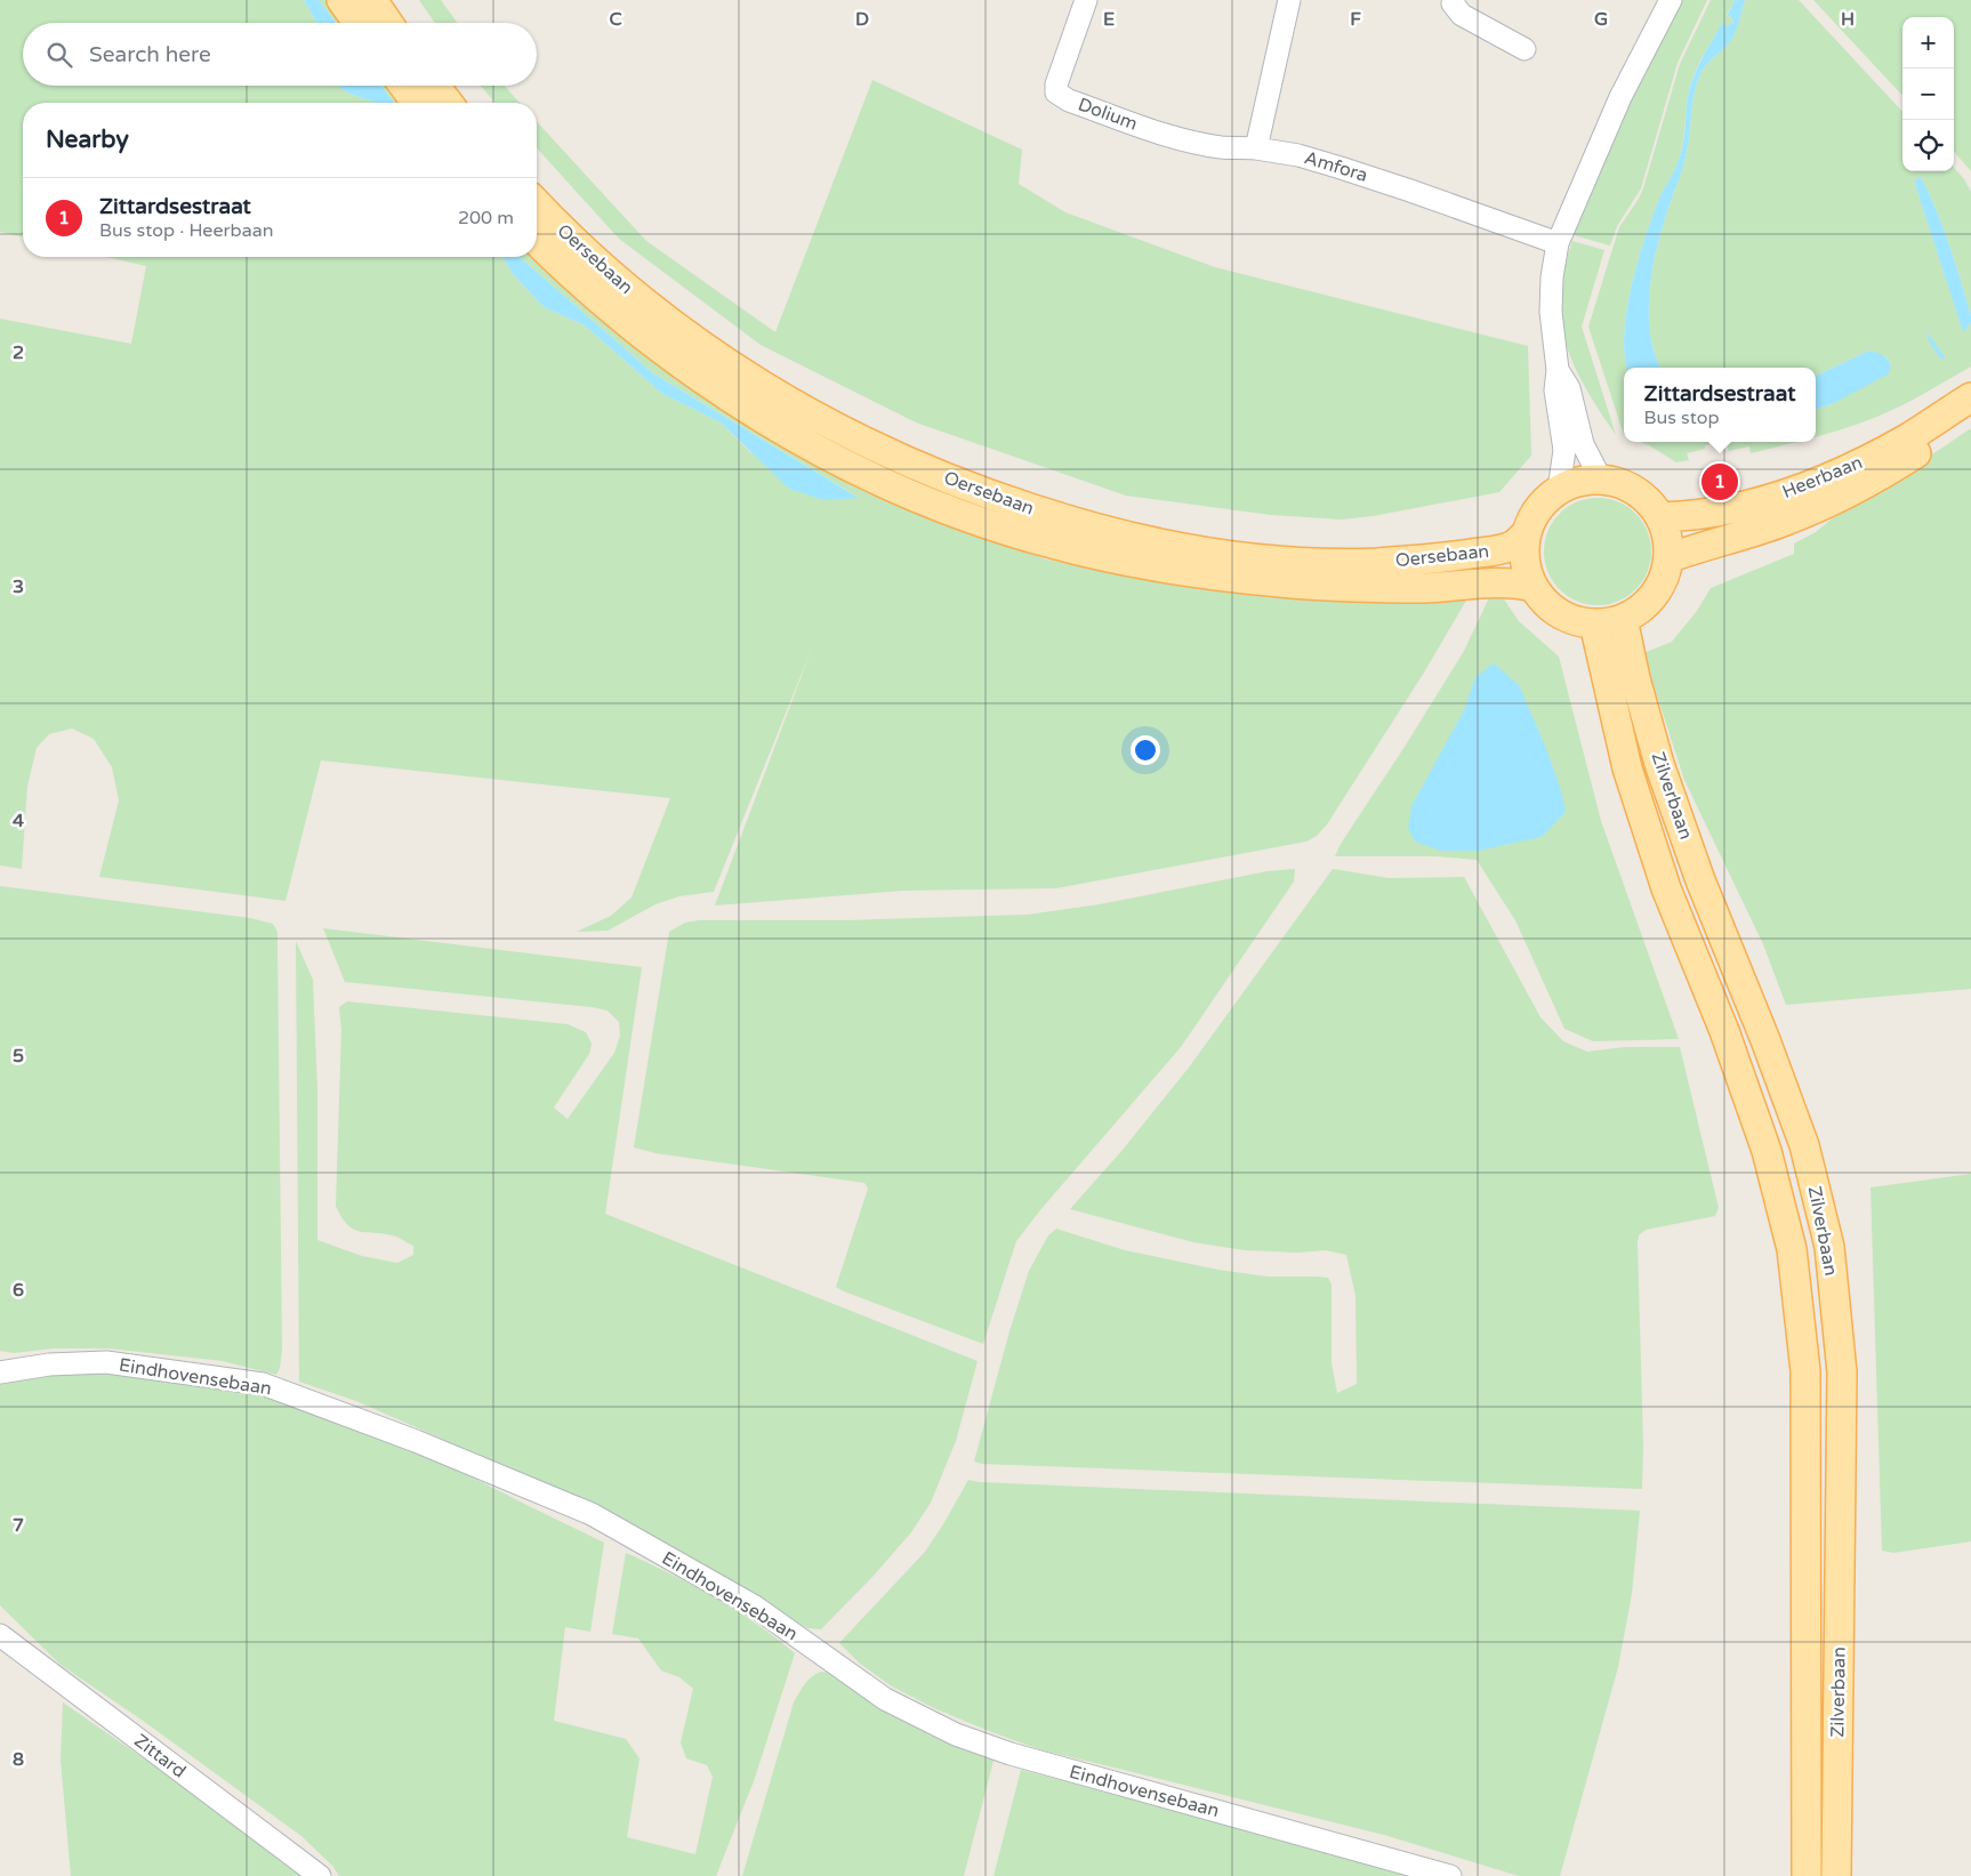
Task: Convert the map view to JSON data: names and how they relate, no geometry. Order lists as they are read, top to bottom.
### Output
{
  "streets": {
    "main road": ["Oersebaan", "Heerbaan", "Zilverbaan"],
    "street": [
      "Dolium",
      "Amfora",
      "Eindhovensebaan",
      "Zittard"
    ]
  },
  "crossings": [
    ["Dolium", "Amfora"],
    ["Oersebaan", "Heerbaan"],
    ["Oersebaan", "Zilverbaan"],
    ["Heerbaan", "Zilverbaan"]
  ],
  "page": {
    "map_buttons": ["+", "−"],
    "search": "Search here",
    "heading": "Nearby",
    "list": [
      {
        "mark": "1",
        "name": "Zittardsestraat",
        "note": "Bus stop · Heerbaan",
        "value": "200 m"
      }
    ],
    "popup": ["Zittardsestraat", "Bus stop"],
    "pins": "1"
  },
  "grid": {
    "columns": [
      "C",
      "D",
      "E",
      "F",
      "G",
      "H"
    ],
    "rows": [
      "2",
      "3",
      "4",
      "5",
      "6",
      "7",
      "8"
    ]
  }
}
